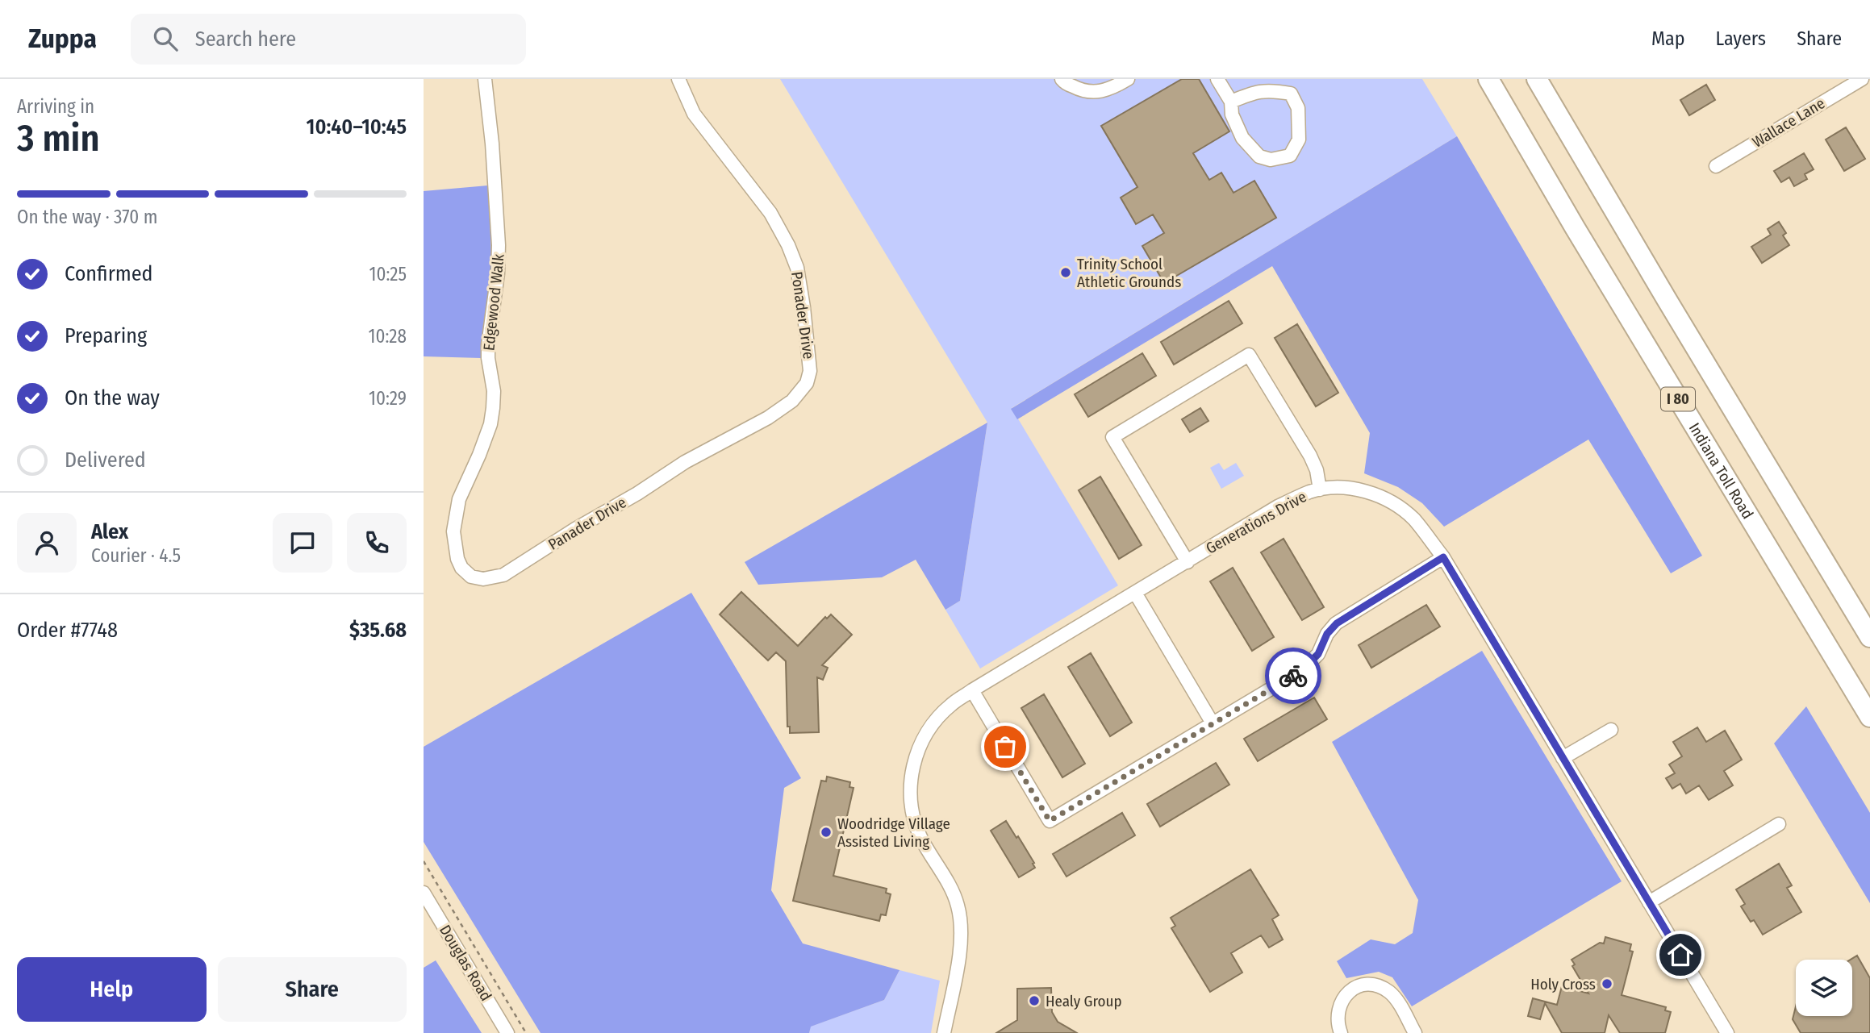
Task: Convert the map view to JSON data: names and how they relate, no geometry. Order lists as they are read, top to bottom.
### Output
{
  "streets": {
    "highway": ["I 80", "Indiana Toll Road"],
    "street": [
      "Wallace Lane",
      "Edgewood Walk",
      "Ponader Drive",
      "Generations Drive",
      "Panader Drive",
      "Douglas Road"
    ]
  },
  "crossings": [
    ["Edgewood Walk", "Panader Drive"],
    ["Ponader Drive", "Panader Drive"]
  ],
  "places": [
    "Trinity School Athletic Grounds",
    "Woodridge Village Assisted Living",
    "Holy Cross",
    "Healy Group"
  ],
  "page": {
    "header": "Zuppa",
    "search": "Search here",
    "nav": ["Map", "Layers", "Share"],
    "heading": ["3 min", "Arriving in", "10:40–10:45"],
    "panel": [
      "Alex",
      "Courier · 4.5",
      "Order #7748",
      "$35.68"
    ],
    "bar": "On the way · 370 m",
    "list": [
      ["Confirmed", "10:25"],
      ["Preparing", "10:28"],
      ["On the way", "10:29"],
      "Delivered"
    ],
    "buttons": ["Help", "Share"]
  }
}
